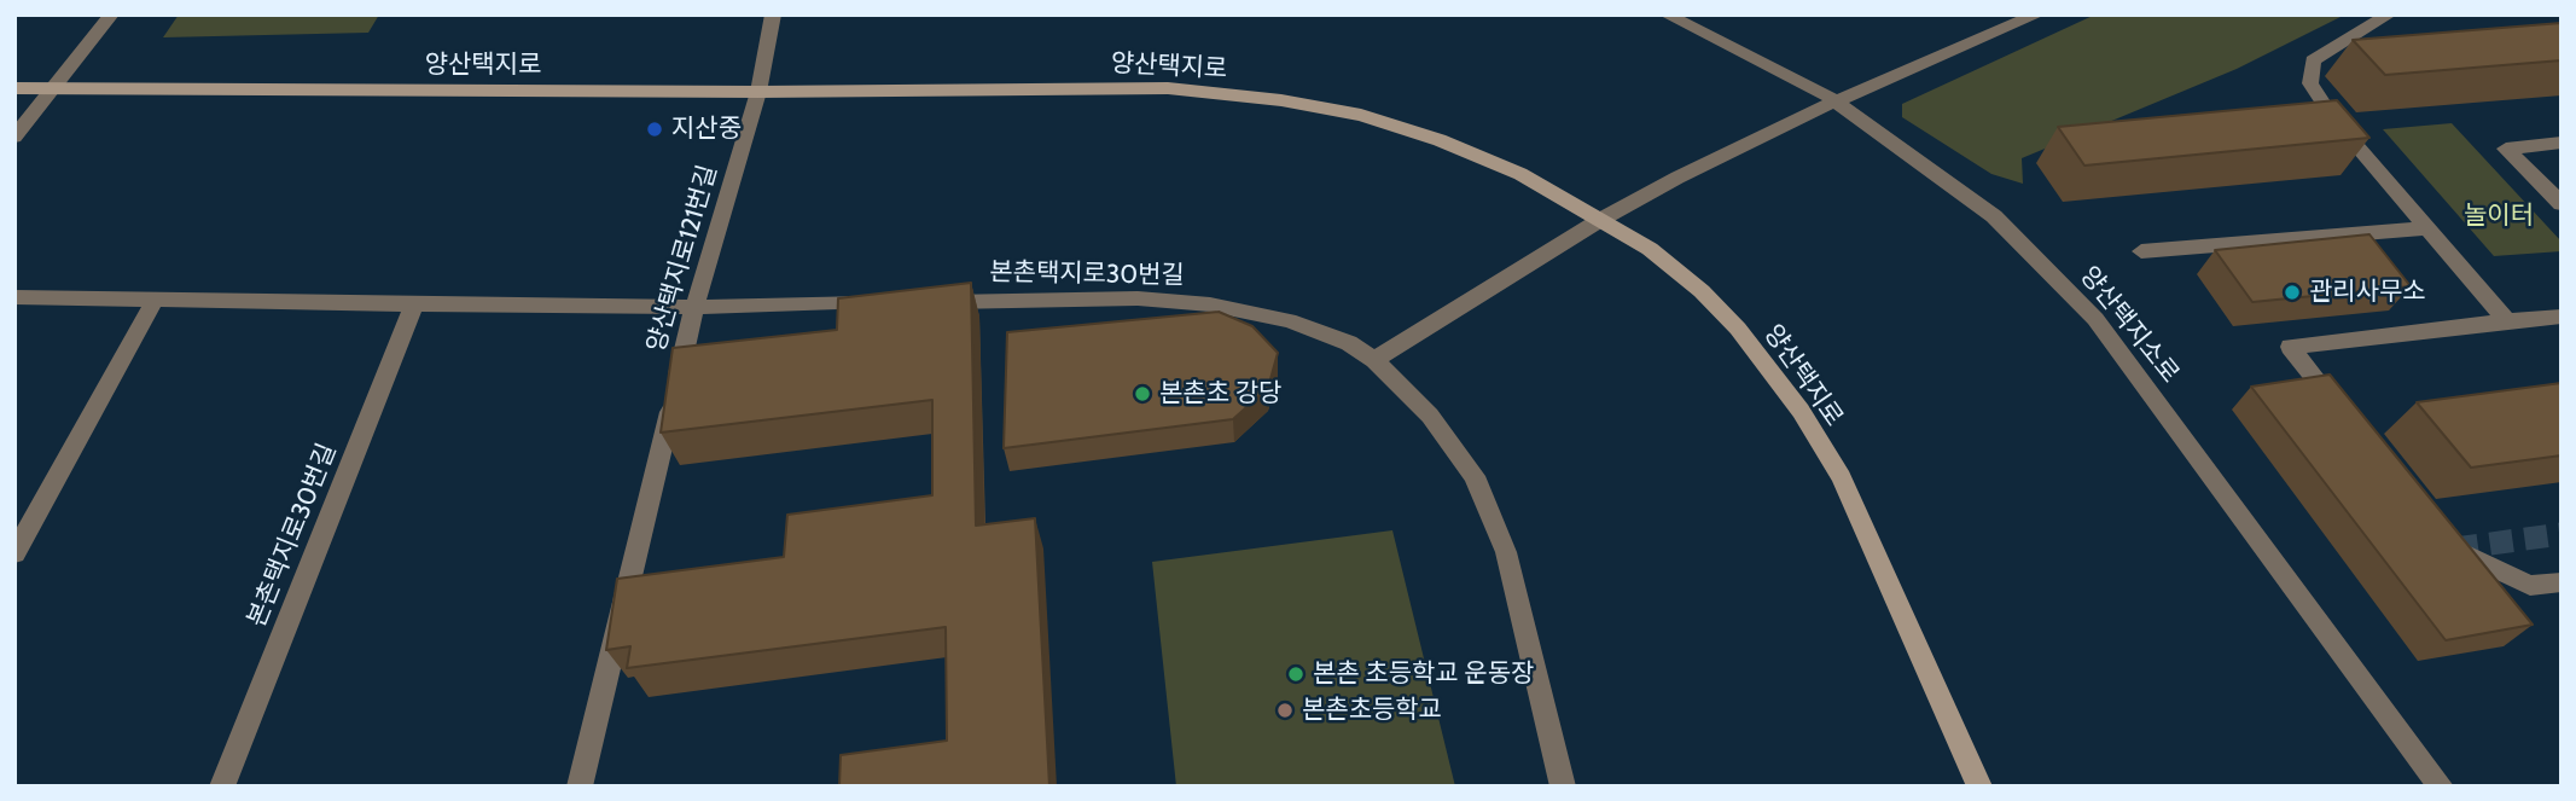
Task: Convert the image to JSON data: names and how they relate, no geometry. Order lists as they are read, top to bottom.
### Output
{
  "streets": {
    "street": [
      "양산택지로",
      "양산택지로121번길",
      "본촌택지로30번길",
      "양산택지소로"
    ]
  },
  "crossings": [
    ["양산택지로", "양산택지로121번길"]
  ],
  "parks": ["놀이터"],
  "places": [
    "지산중",
    "관리사무소",
    "본촌초 강당",
    "본촌 초등학교 운동장",
    "본촌초등학교"
  ]
}
